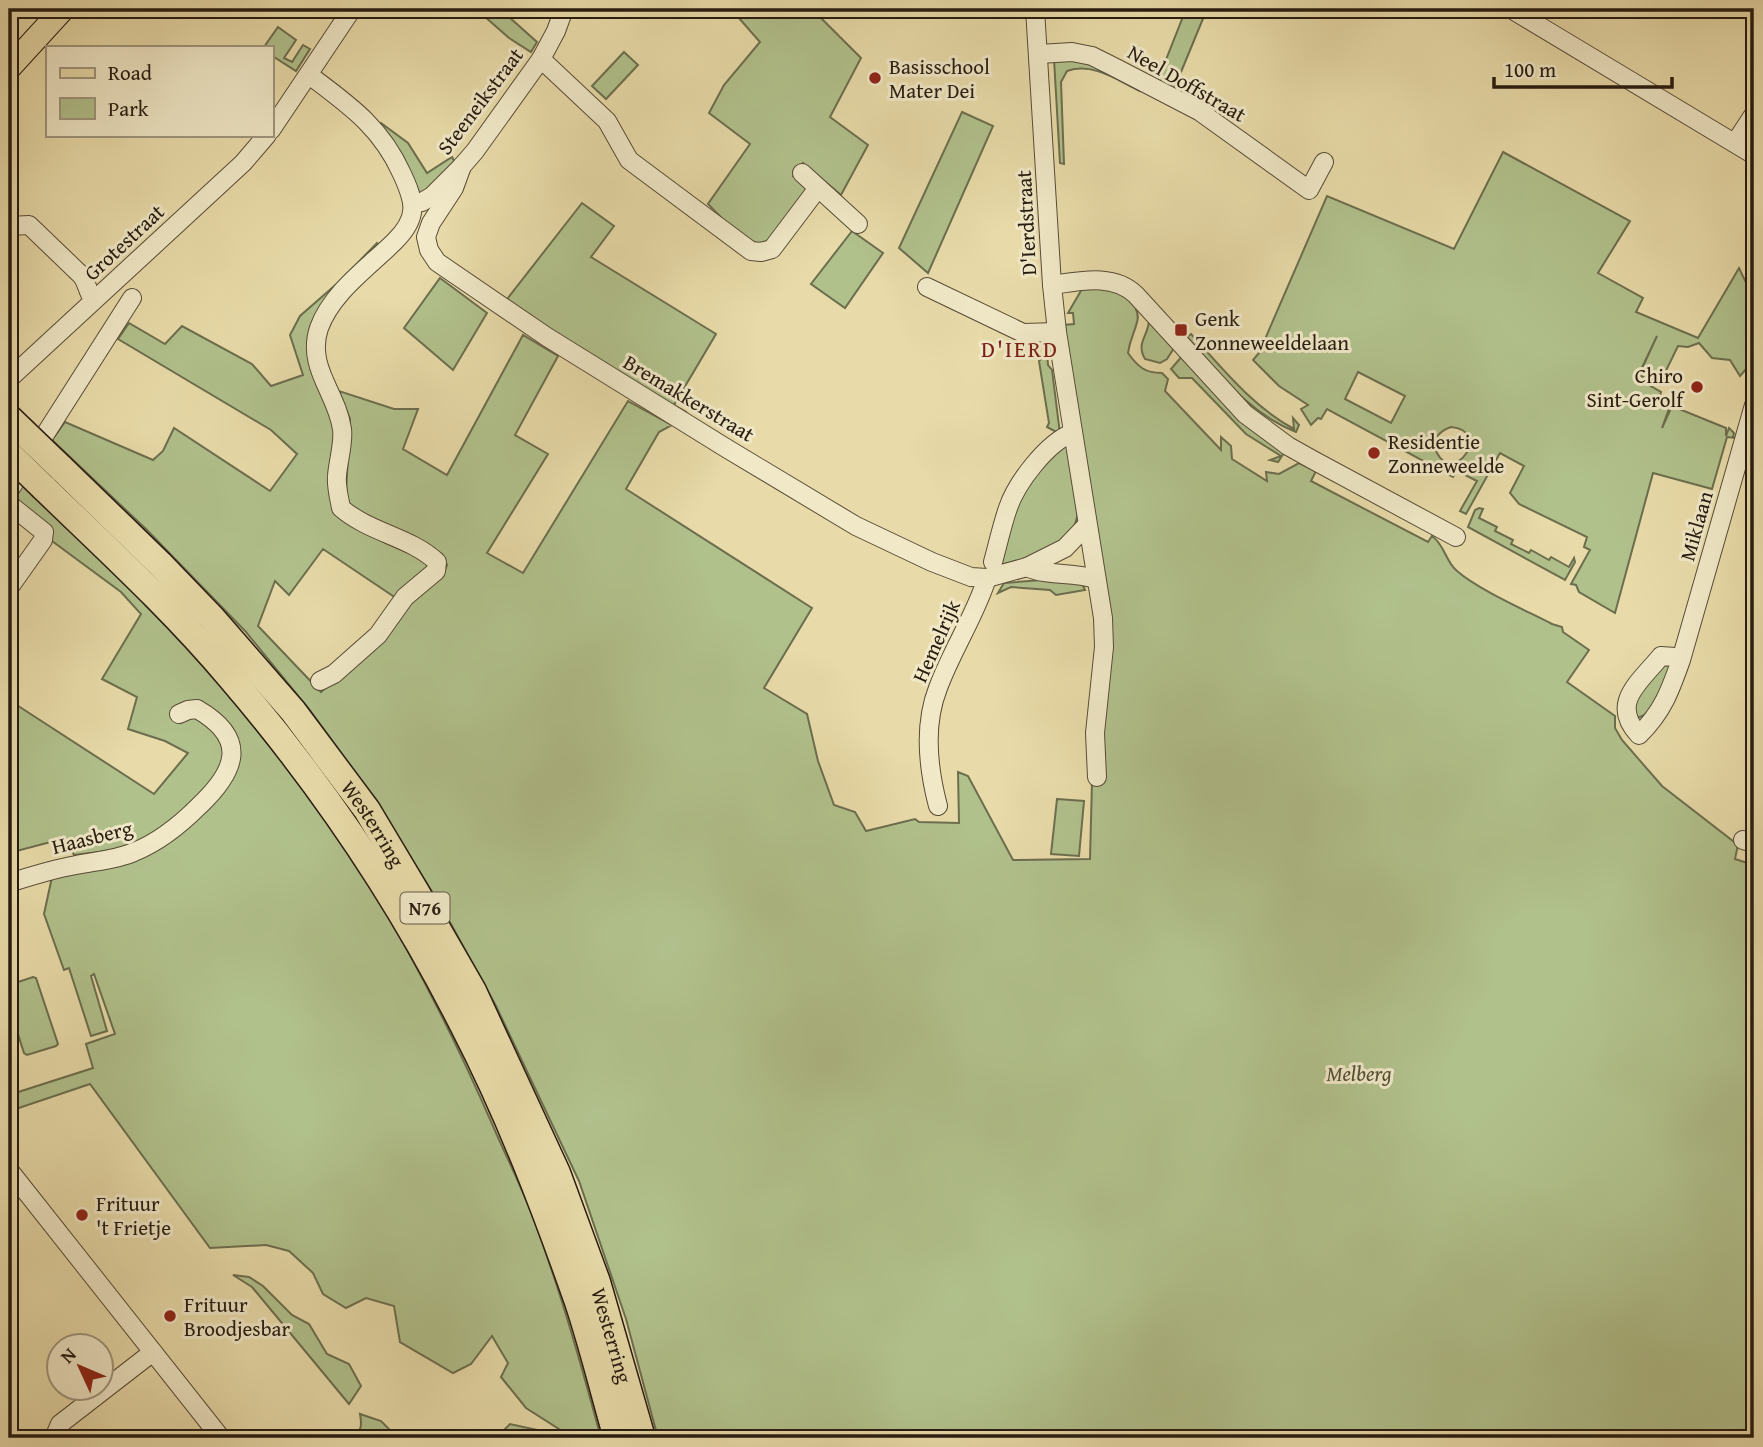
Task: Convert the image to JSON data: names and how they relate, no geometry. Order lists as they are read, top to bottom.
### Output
{
  "streets": {
    "highway": ["Westerring", "N76"],
    "street": [
      "Neel Doffstraat",
      "Steeneikstraat",
      "D'Ierdstraat",
      "Grotestraat",
      "Bremakkerstraat",
      "Miklaan",
      "Hemelrijk",
      "Haasberg"
    ]
  },
  "crossings": [
    ["Neel Doffstraat", "D'Ierdstraat"],
    ["Steeneikstraat", "Bremakkerstraat"],
    ["D'Ierdstraat", "Bremakkerstraat"],
    ["Bremakkerstraat", "Hemelrijk"]
  ],
  "districts": ["D'IERD"],
  "parks": ["Melberg"],
  "places": {
    "other": [
      "Basisschool Mater Dei",
      "Chiro Sint-Gerolf",
      "Residentie Zonneweelde",
      "Frituur 't Frietje",
      "Frituur Broodjesbar"
    ],
    "transit": ["Genk Zonneweeldelaan"]
  },
  "legend": ["Road", "Park"],
  "scale_bar": "100 m",
  "north": "top left"
}
